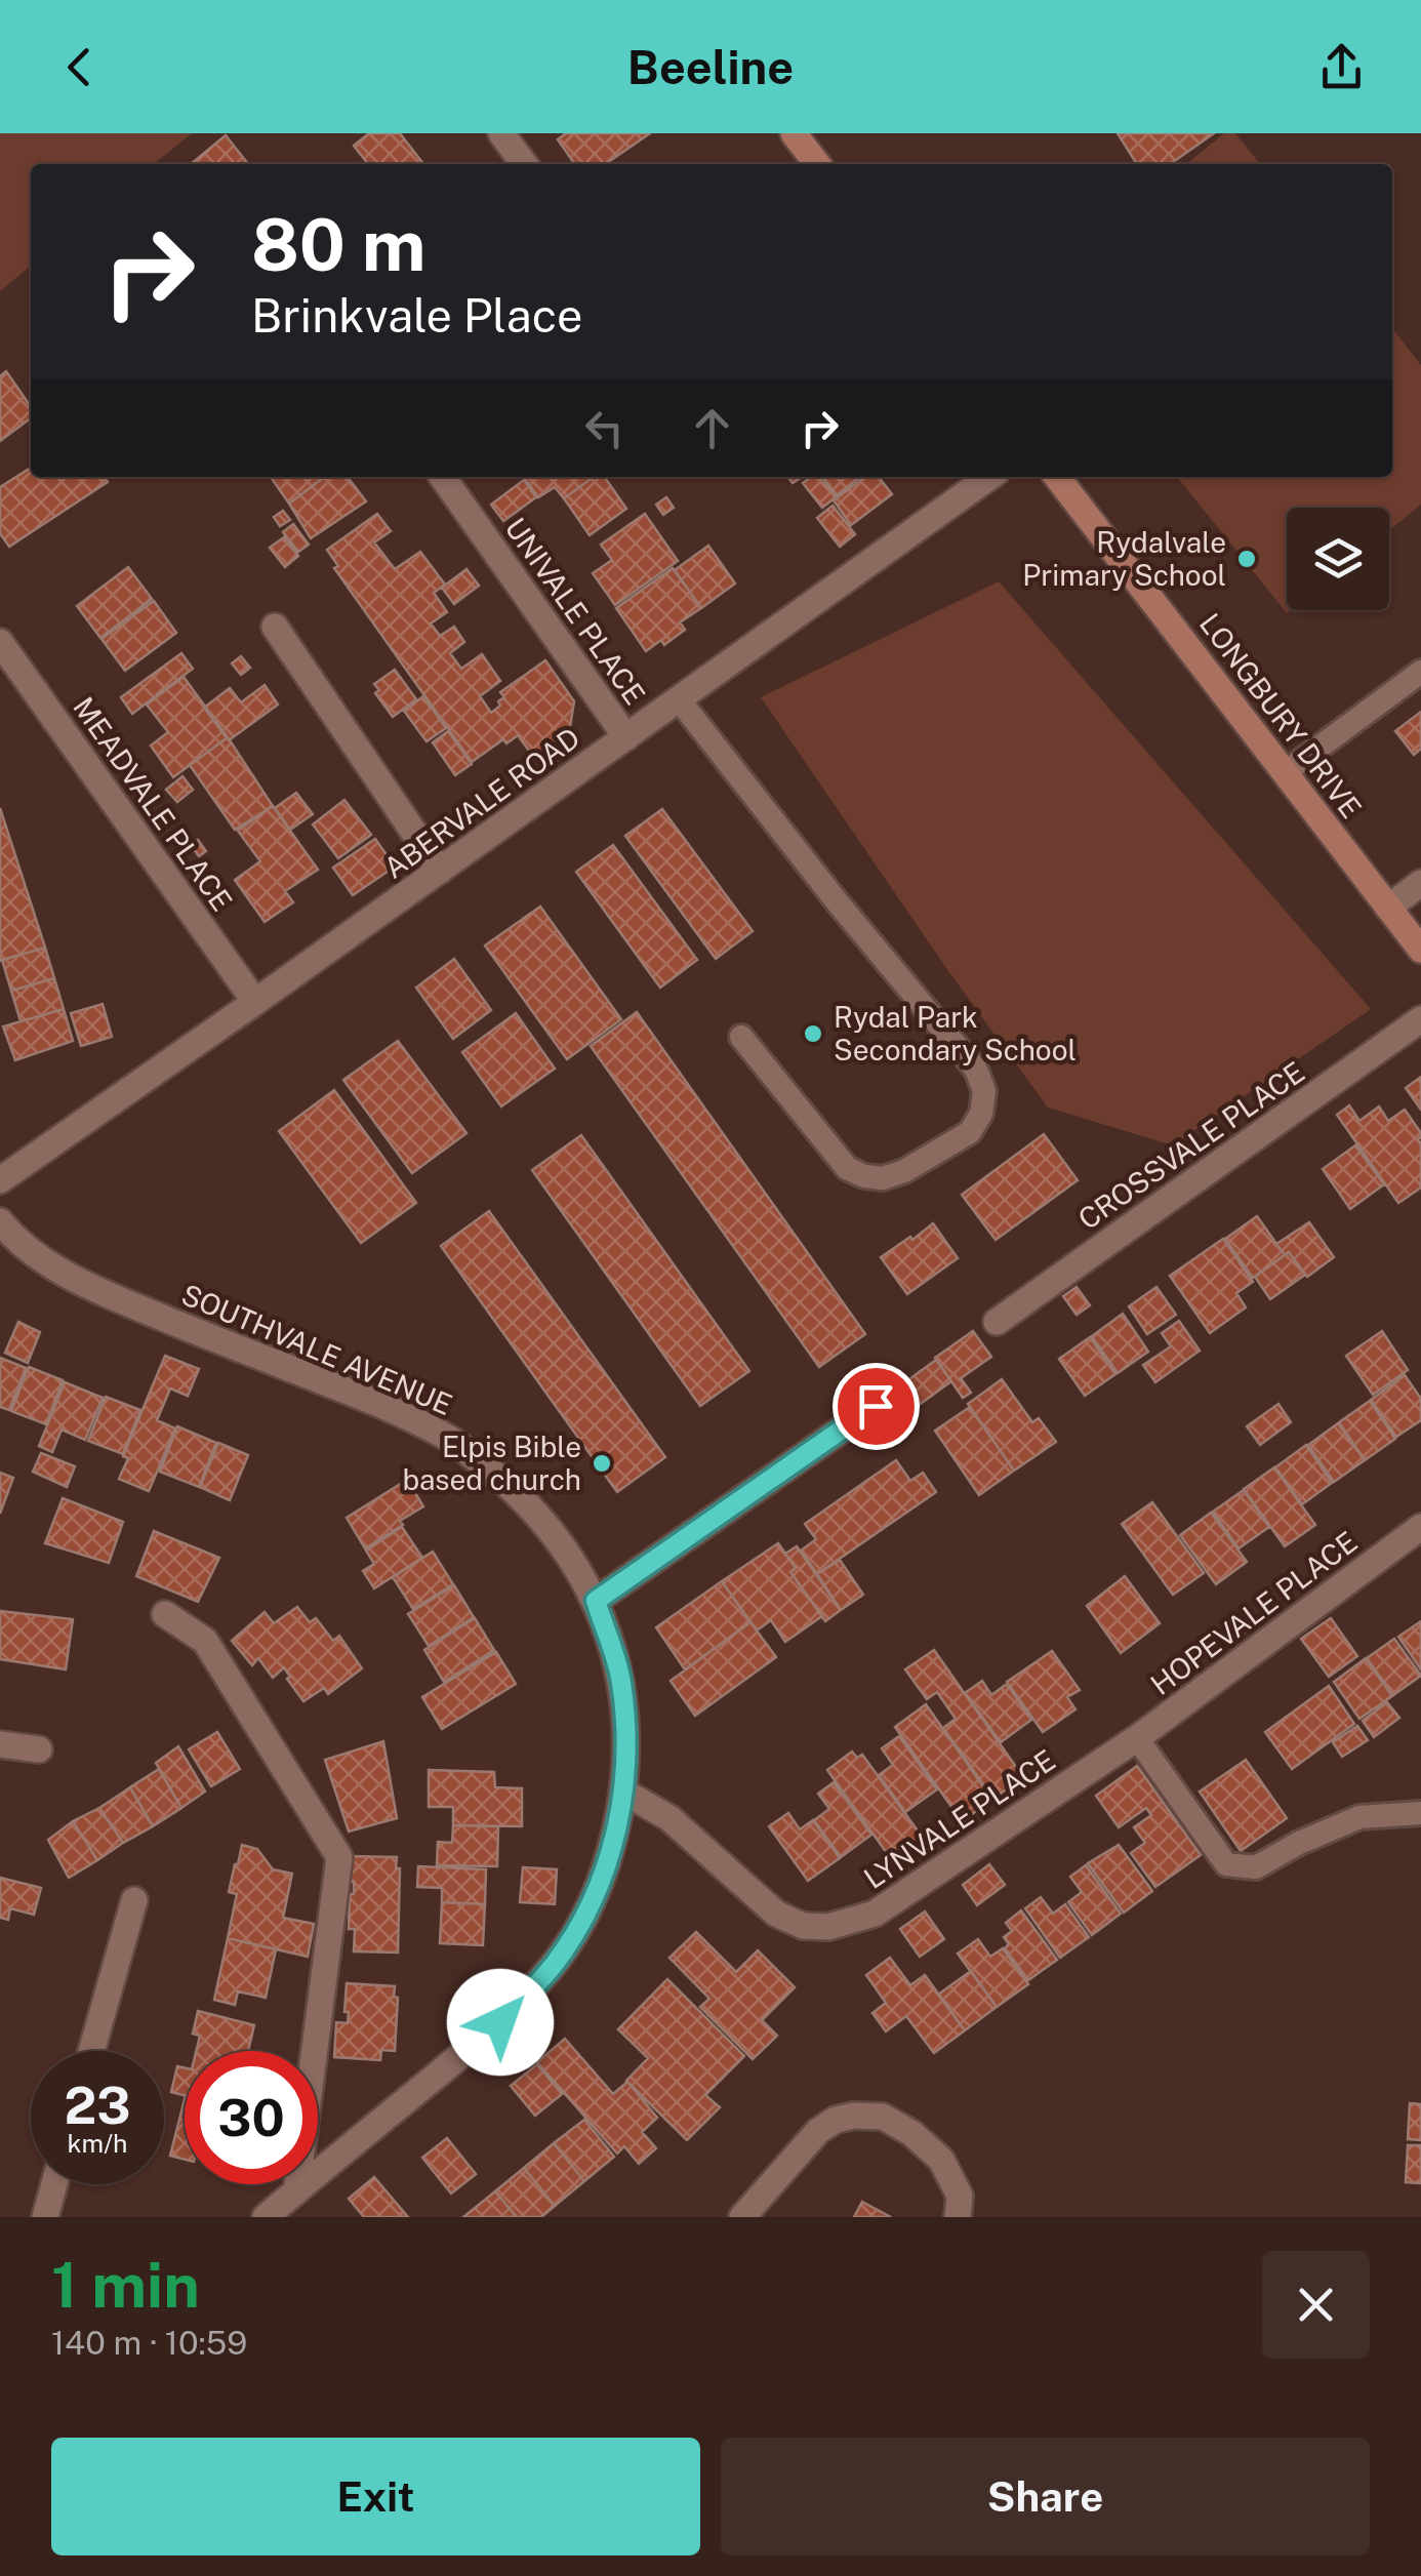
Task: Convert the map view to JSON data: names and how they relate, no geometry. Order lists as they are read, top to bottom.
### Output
{
  "streets": {
    "street": [
      "UNIVALE PLACE",
      "LONGBURY DRIVE",
      "ABERVALE ROAD",
      "MEADVALE PLACE",
      "CROSSVALE PLACE",
      "SOUTHVALE AVENUE",
      "HOPEVALE PLACE",
      "LYNVALE PLACE"
    ]
  },
  "crossings": [
    ["UNIVALE PLACE", "ABERVALE ROAD"],
    ["ABERVALE ROAD", "MEADVALE PLACE"],
    ["SOUTHVALE AVENUE", "LYNVALE PLACE"],
    ["HOPEVALE PLACE", "LYNVALE PLACE"]
  ],
  "places": ["Rydalvale Primary School", "Rydal Park Secondary School", "Elpis Bible based church"],
  "page": {
    "header": "Beeline",
    "turn": ["80 m", "Brinkvale Place"],
    "speed": "23 km/h",
    "limit": "30",
    "heading": ["1 min", "140 m · 10:59"],
    "buttons": ["Exit", "Share"]
  }
}
